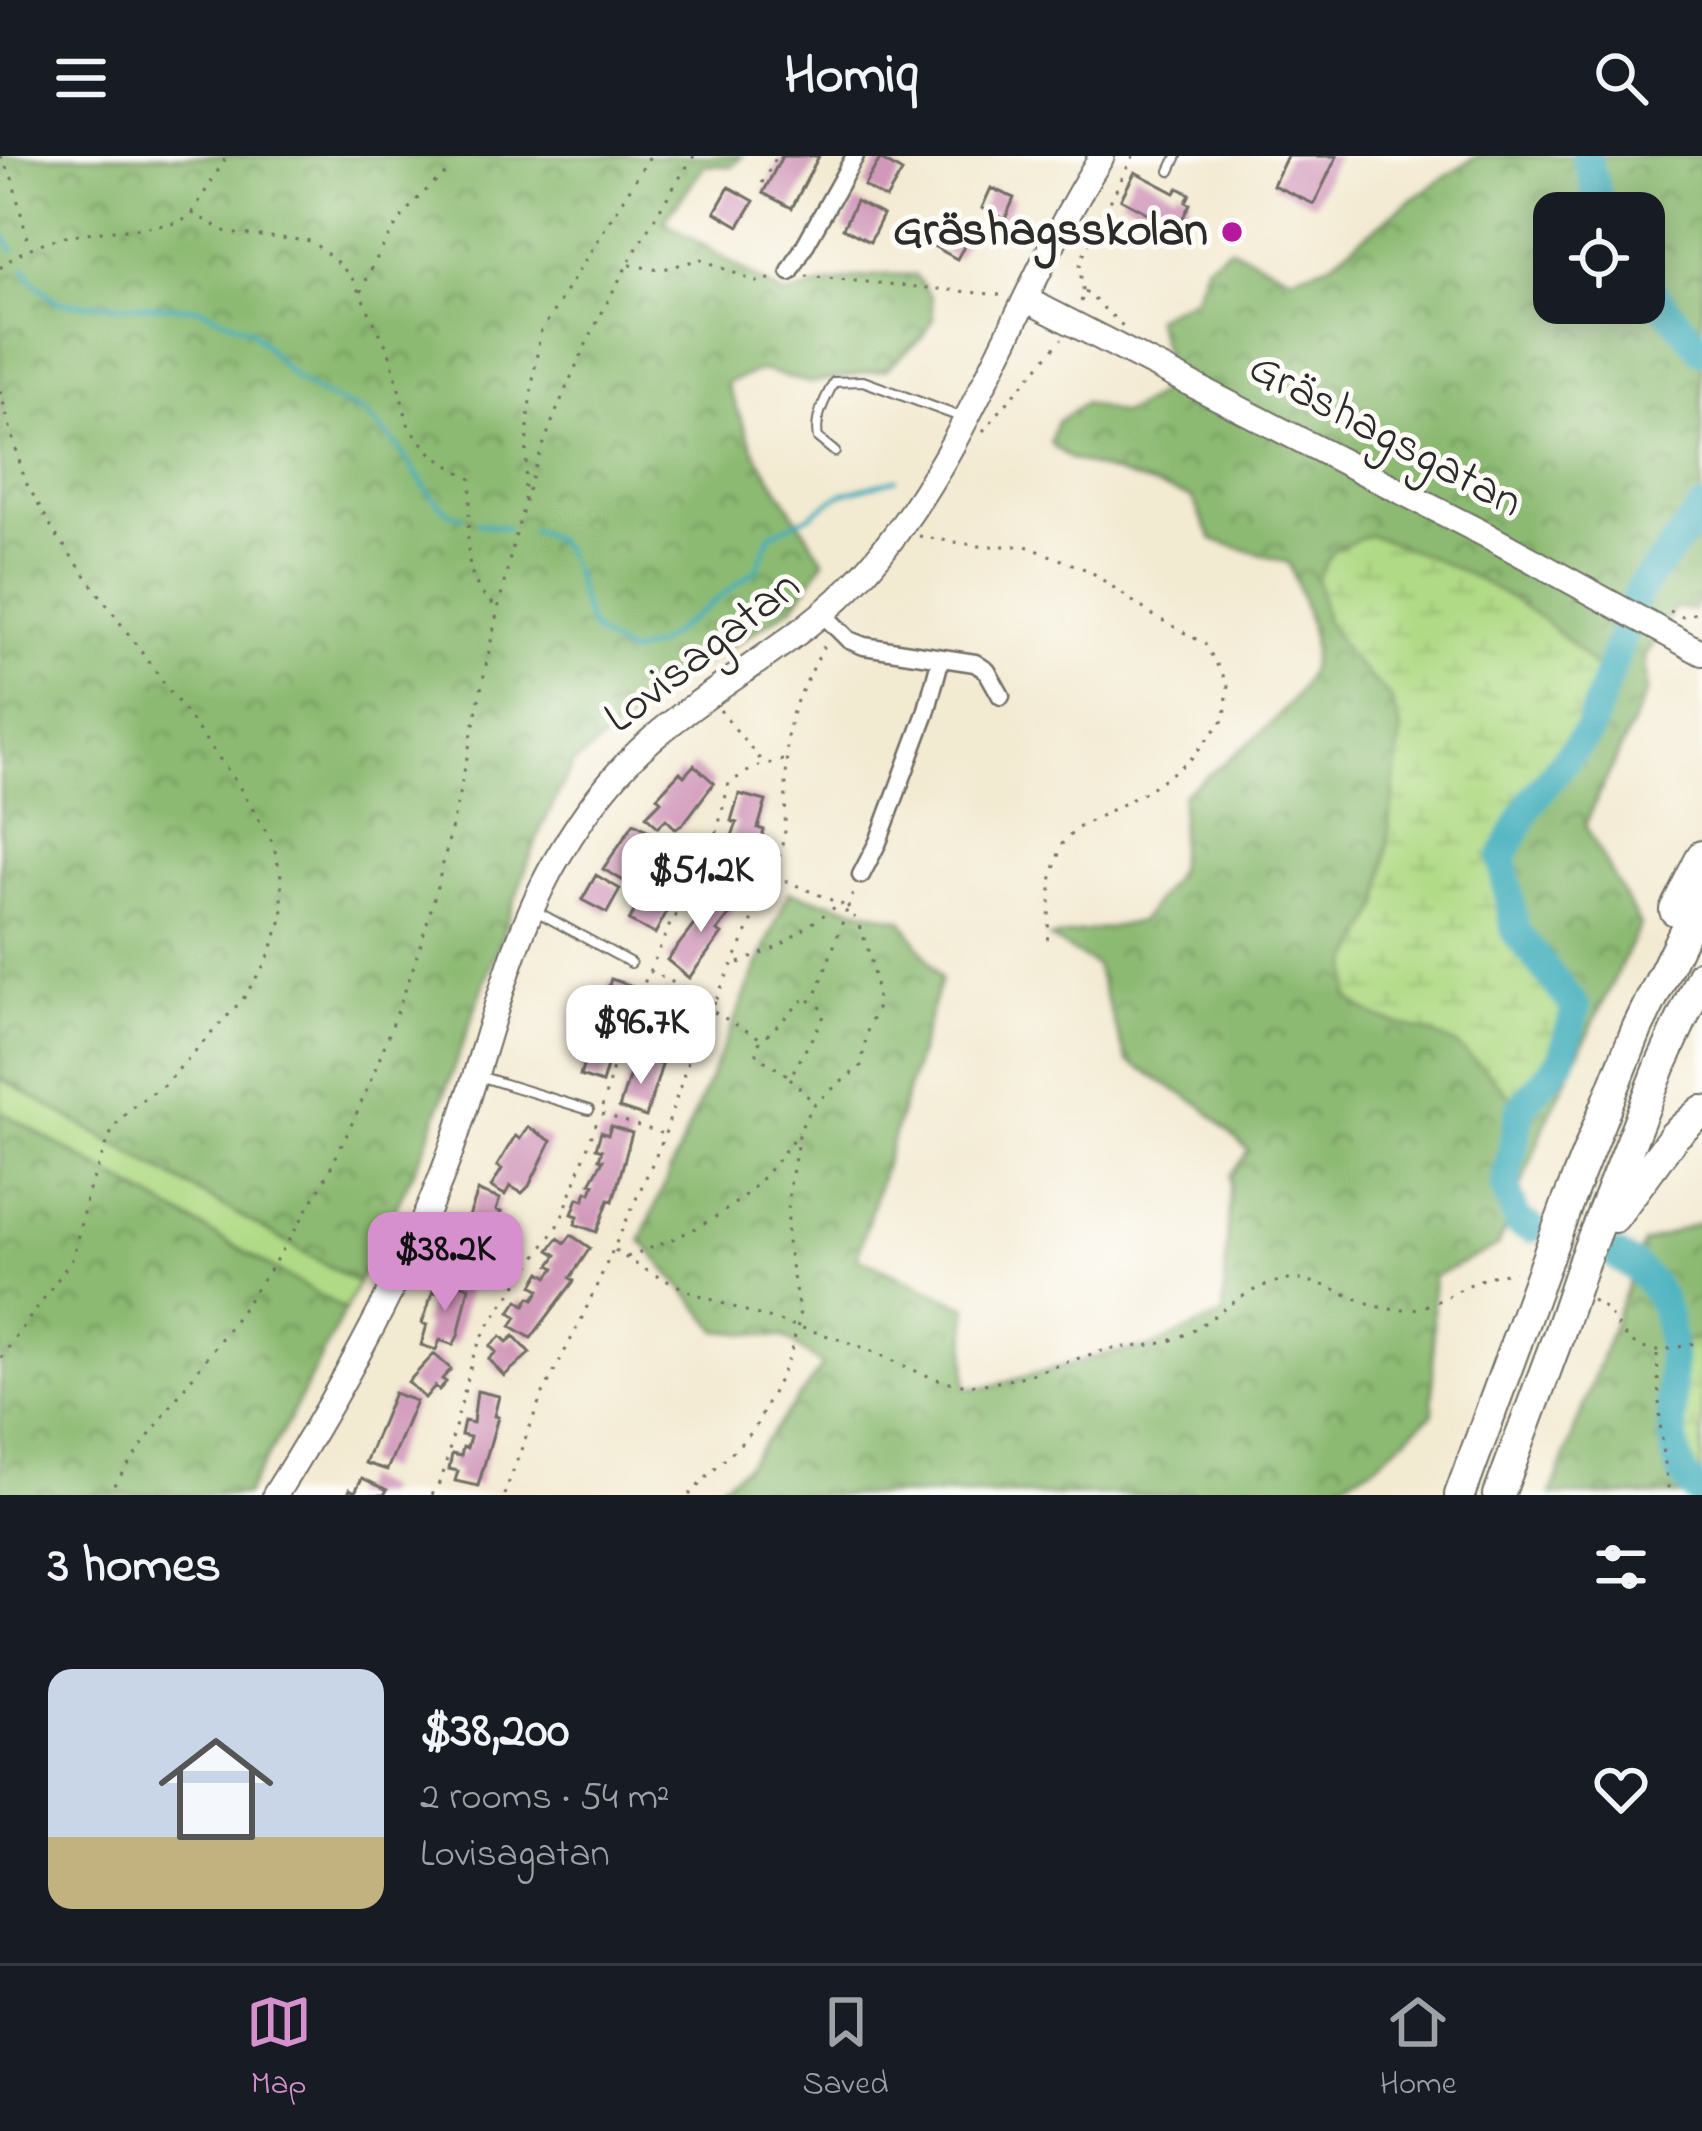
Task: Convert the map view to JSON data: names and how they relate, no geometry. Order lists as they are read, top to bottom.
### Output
{
  "streets": {
    "street": ["Gräshagsgatan", "Lovisagatan"]
  },
  "crossings": [
    ["Gräshagsgatan", "Lovisagatan"]
  ],
  "places": ["Gräshagsskolan"],
  "page": {
    "header": "Homiq",
    "price": ["$51.2K", "$96.7K", "$38.2K"],
    "heading": "3 homes",
    "list": [
      {
        "name": "$38,200",
        "note": "2 rooms · 54 m² · Lovisagatan"
      }
    ],
    "tabs": ["Map", "Saved", "Home"]
  }
}
